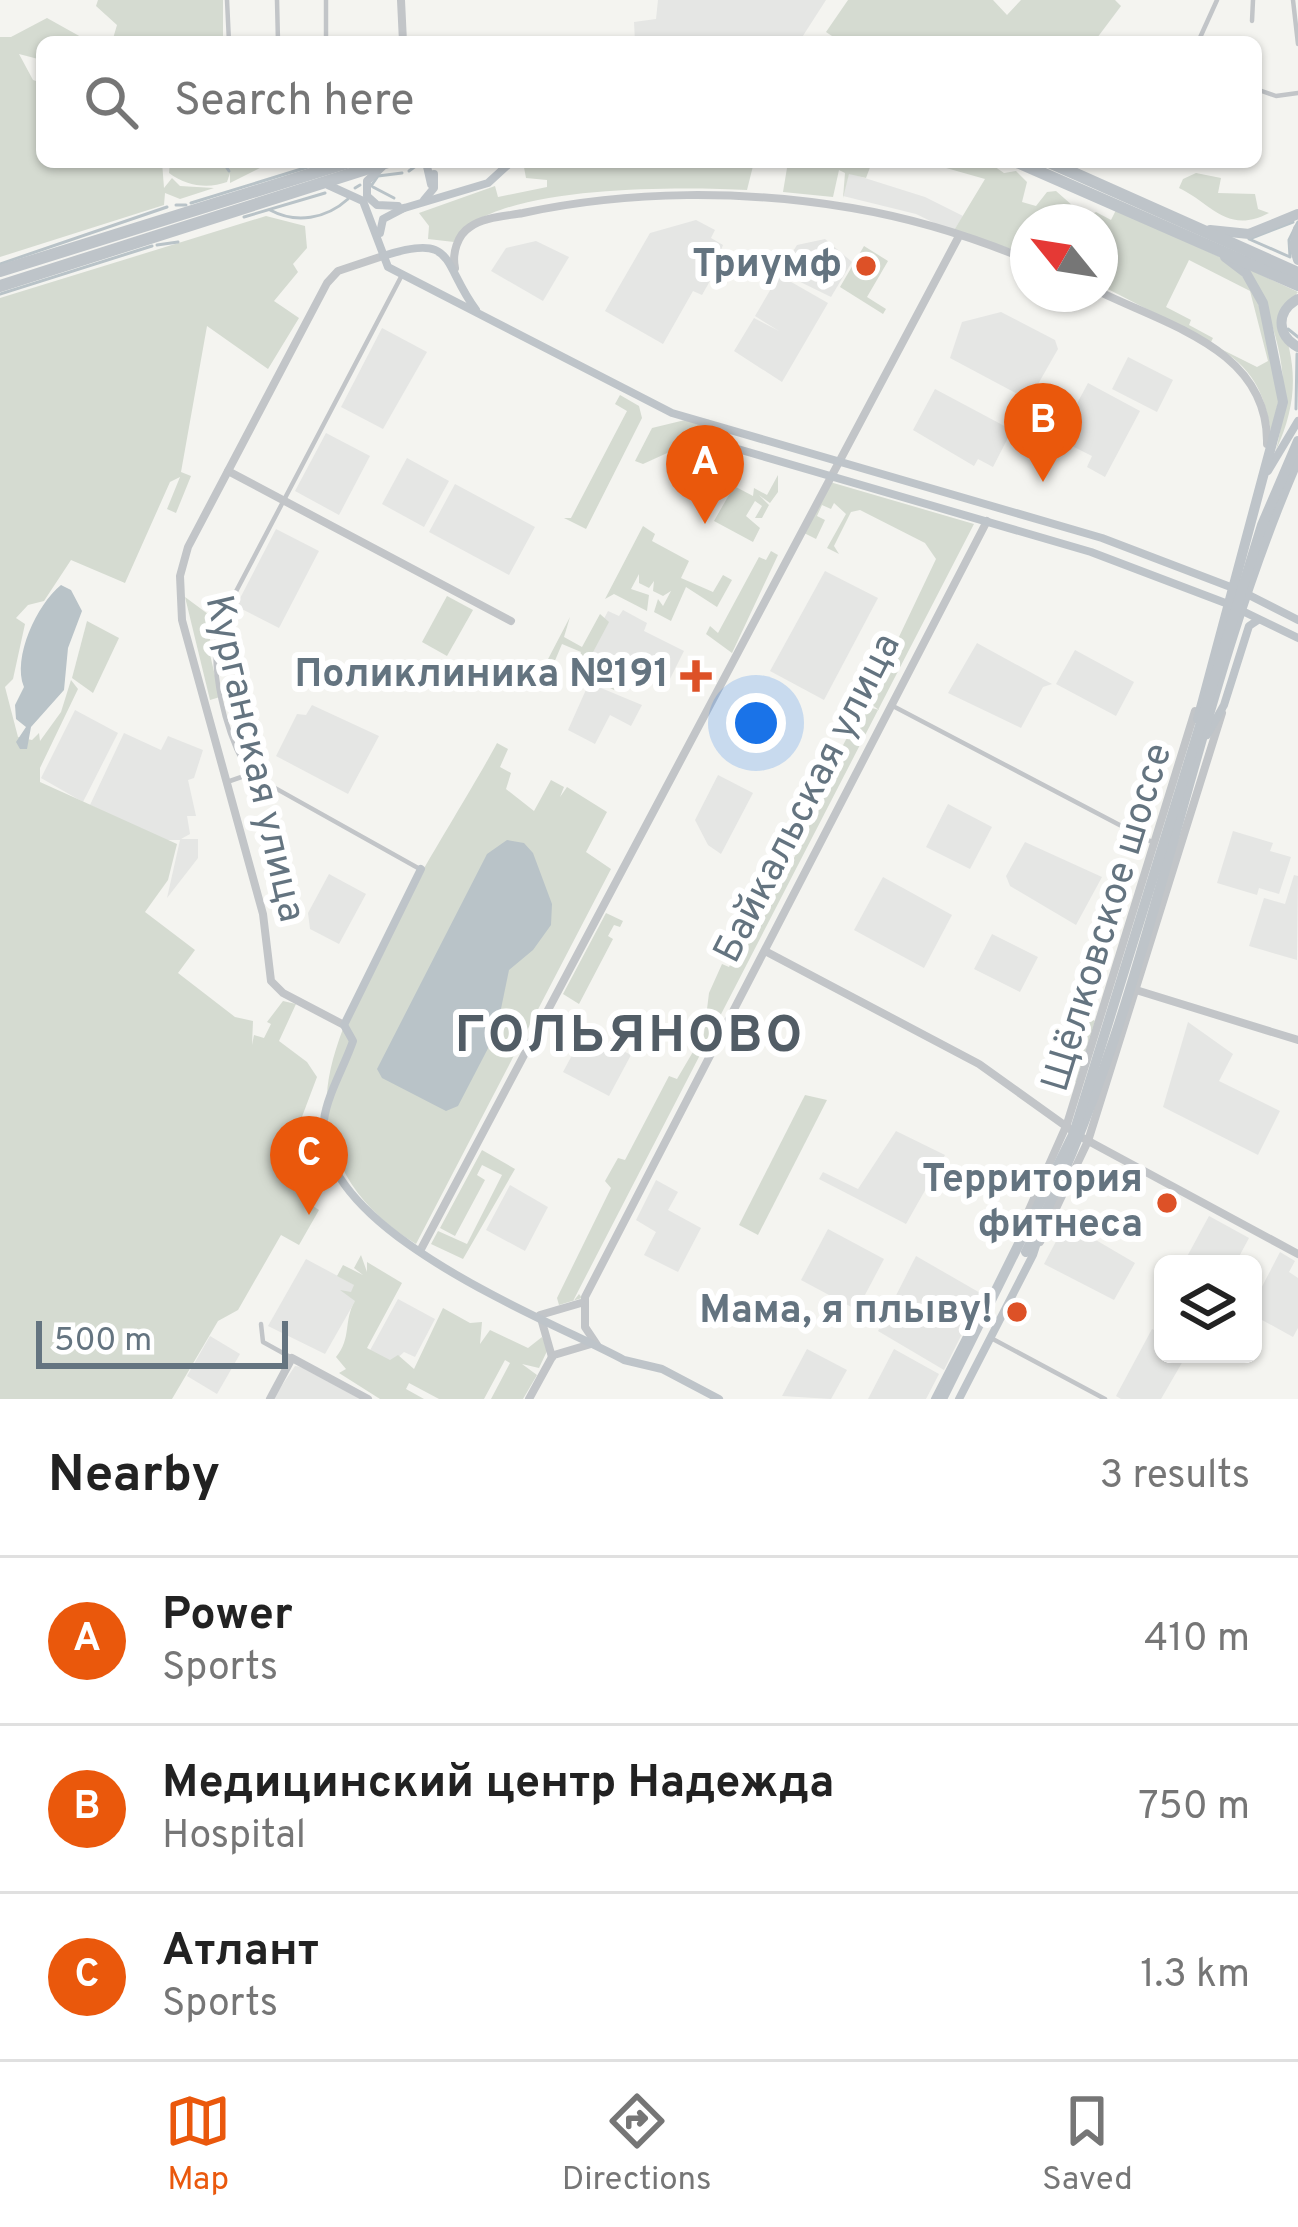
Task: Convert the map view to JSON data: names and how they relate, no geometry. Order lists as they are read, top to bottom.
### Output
{
  "streets": {
    "main road": ["Щёлковское шоссе"],
    "street": ["Курганская улица", "Байкальская улица"]
  },
  "districts": ["ГОЛЬЯНОВО"],
  "places": {
    "other": ["Триумф", "Территория фитнеса", "Мама, я плыву!"],
    "health": ["Поликлиника №191"]
  },
  "scale_bar": "500 m",
  "north": "top left",
  "page": {
    "search": "Search here",
    "pins": ["B", "A", "C"],
    "scale": "500 m",
    "heading": ["Nearby", "3 results"],
    "list": [
      {
        "mark": "A",
        "name": "Power",
        "note": "Sports",
        "value": "410 m"
      },
      {
        "mark": "B",
        "name": "Медицинский центр Надежда",
        "note": "Hospital",
        "value": "750 m"
      },
      {
        "mark": "C",
        "name": "Атлант",
        "note": "Sports",
        "value": "1.3 km"
      }
    ],
    "nav": ["Map", "Directions", "Saved"]
  }
}
